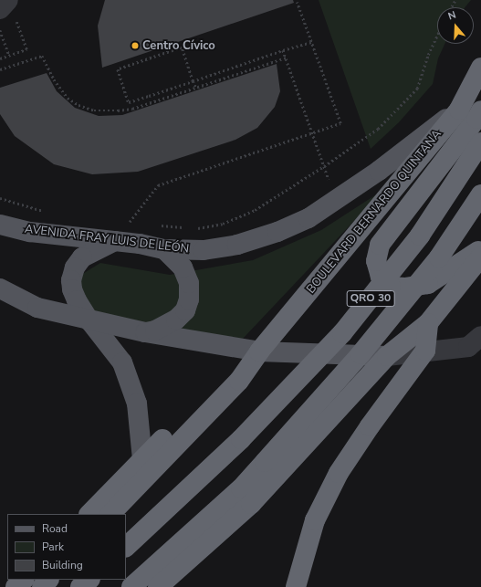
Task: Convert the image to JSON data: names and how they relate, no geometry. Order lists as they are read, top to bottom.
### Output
{
  "streets": {
    "highway": ["BOULEVARD BERNARDO QUINTANA", "QRO 30"],
    "main road": ["AVENIDA FRAY LUIS DE LEÓN"]
  },
  "crossings": [
    ["BOULEVARD BERNARDO QUINTANA", "AVENIDA FRAY LUIS DE LEÓN"]
  ],
  "places": ["Centro Cívico"],
  "legend": ["Road", "Park", "Building"],
  "north": "top"
}
